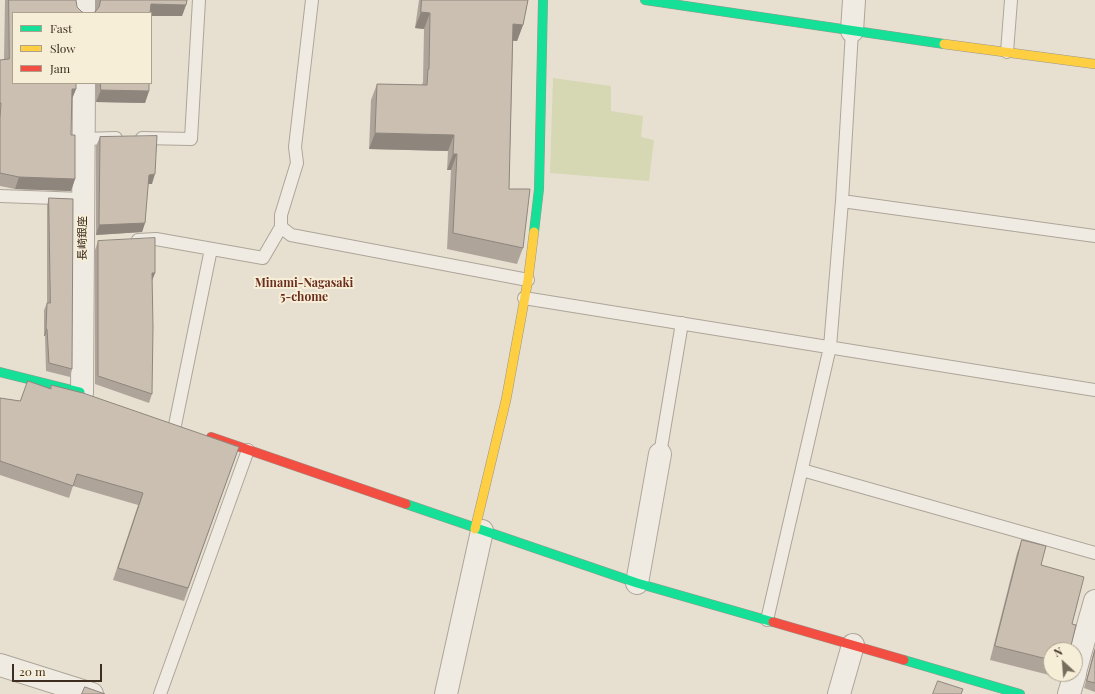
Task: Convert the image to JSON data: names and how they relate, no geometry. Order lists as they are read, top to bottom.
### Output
{
  "streets": {
    "street": ["長崎銀座"]
  },
  "districts": ["Minami-Nagasaki 5-chome"],
  "legend": ["Fast", "Slow", "Jam"],
  "scale_bar": "20 m",
  "north": "top left"
}
